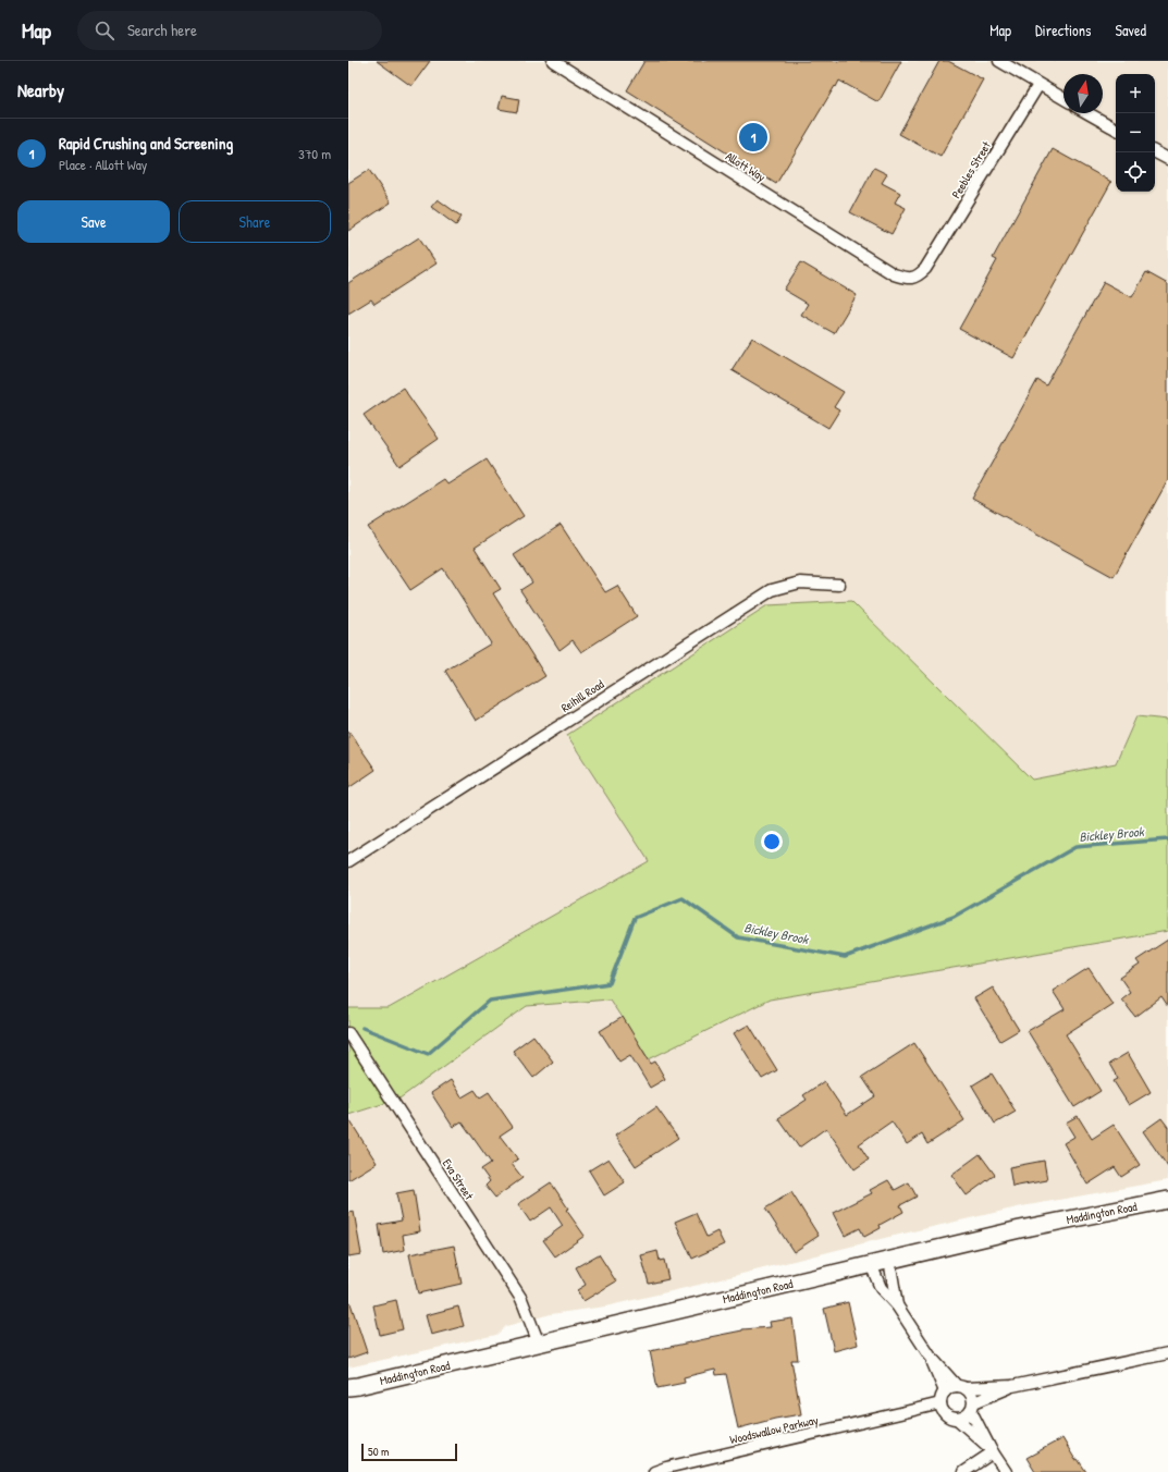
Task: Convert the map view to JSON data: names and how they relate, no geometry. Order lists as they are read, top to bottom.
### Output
{
  "streets": {
    "main road": ["Maddington Road"],
    "street": [
      "Allott Way",
      "Peebles Street",
      "Reihill Road",
      "Eva Street",
      "Woodswallow Parkway"
    ]
  },
  "crossings": [
    ["Allott Way", "Peebles Street"],
    ["Eva Street", "Maddington Road"]
  ],
  "water": ["Bickley Brook"],
  "scale_bar": "50 m",
  "north": "top",
  "page": {
    "header": "Map",
    "search": "Search here",
    "nav": ["Map", "Directions", "Saved"],
    "heading": "Nearby",
    "map_buttons": ["+", "−"],
    "list": [
      {
        "mark": "1",
        "name": "Rapid Crushing and Screening",
        "note": "Place · Allott Way",
        "value": "370 m"
      }
    ],
    "pins": "1",
    "buttons": ["Save", "Share"],
    "scale": "50 m"
  }
}
